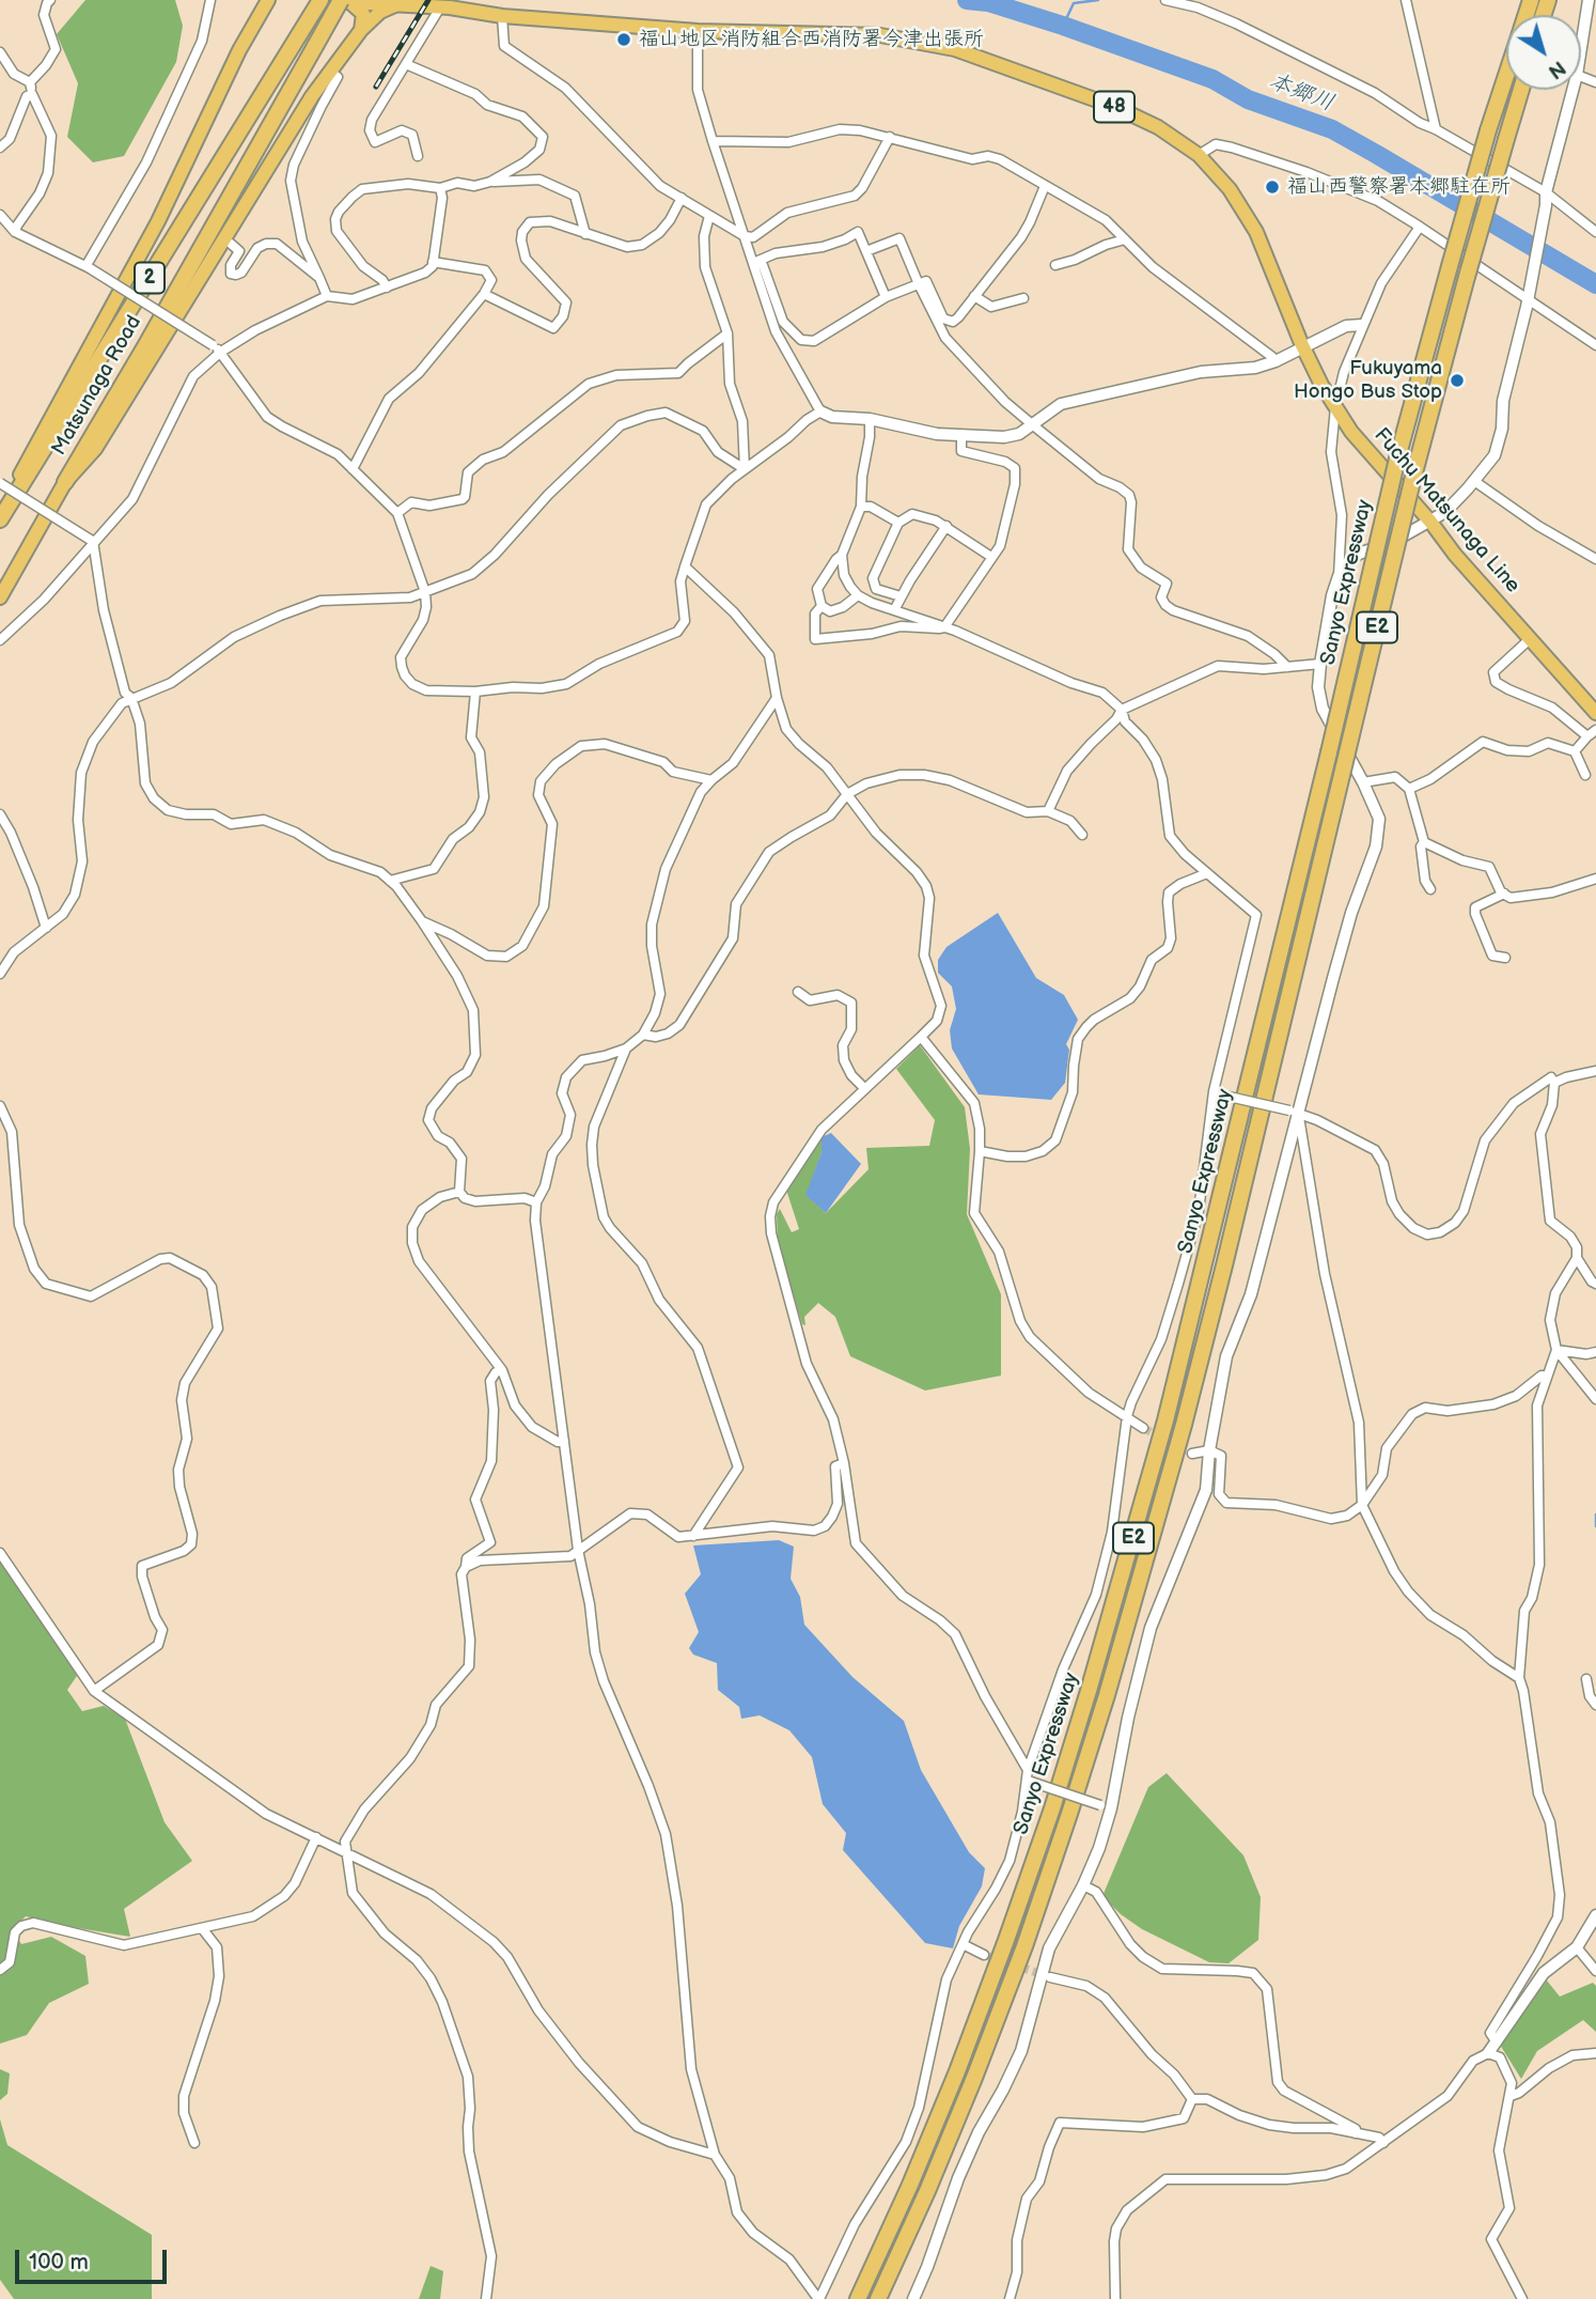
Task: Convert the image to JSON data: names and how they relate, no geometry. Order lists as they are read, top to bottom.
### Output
{
  "streets": {
    "highway": [
      "2",
      "Matsunaga Road",
      "Sanyo Expressway",
      "E2"
    ],
    "main road": ["48", "Fuchu Matsunaga Line"]
  },
  "crossings": [
    ["Matsunaga Road", "Fuchu Matsunaga Line"]
  ],
  "water": ["本郷川"],
  "places": ["福山地区消防組合西消防署今津出張所", "福山西警察署本郷駐在所", "Fukuyama Hongo Bus Stop"],
  "scale_bar": "100 m",
  "north": "bottom right"
}
